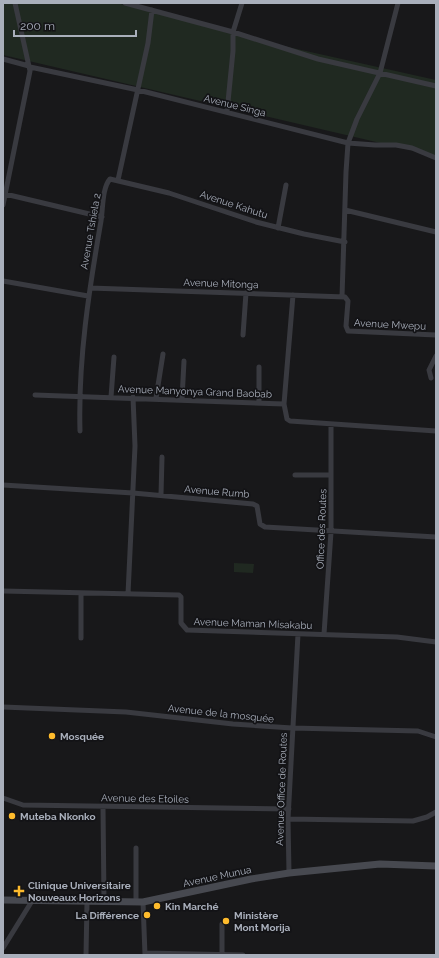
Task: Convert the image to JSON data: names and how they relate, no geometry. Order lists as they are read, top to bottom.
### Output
{
  "streets": {
    "main road": ["Avenue Munua"],
    "street": [
      "Avenue Singa",
      "Avenue Kahutu",
      "Avenue Tshiela 2",
      "Avenue Mitonga",
      "Avenue Mwepu",
      "Avenue Manyonya Grand Baobab",
      "Avenue Rumb",
      "Office des Routes",
      "Avenue Maman Misakabu",
      "Avenue de la mosquée",
      "Avenue Office de Routes",
      "Avenue des Etoiles"
    ]
  },
  "crossings": [
    ["Avenue Kahutu", "Avenue Tshiela 2"],
    ["Avenue Tshiela 2", "Avenue Mitonga"],
    ["Avenue Tshiela 2", "Avenue Manyonya Grand Baobab"],
    ["Avenue Mitonga", "Avenue Mwepu"],
    ["Avenue Manyonya Grand Baobab", "Office des Routes"],
    ["Avenue Rumb", "Office des Routes"],
    ["Office des Routes", "Avenue Maman Misakabu"],
    ["Avenue Maman Misakabu", "Avenue Office de Routes"],
    ["Avenue de la mosquée", "Avenue Office de Routes"],
    ["Avenue Office de Routes", "Avenue des Etoiles"],
    ["Avenue Office de Routes", "Avenue Munua"]
  ],
  "places": {
    "other": [
      "Mosquée",
      "Muteba Nkonko",
      "Kin Marché",
      "La Différence",
      "Ministère Mont Morija"
    ],
    "health": ["Clinique Universitaire Nouveaux Horizons"]
  },
  "scale_bar": "200 m"
}
